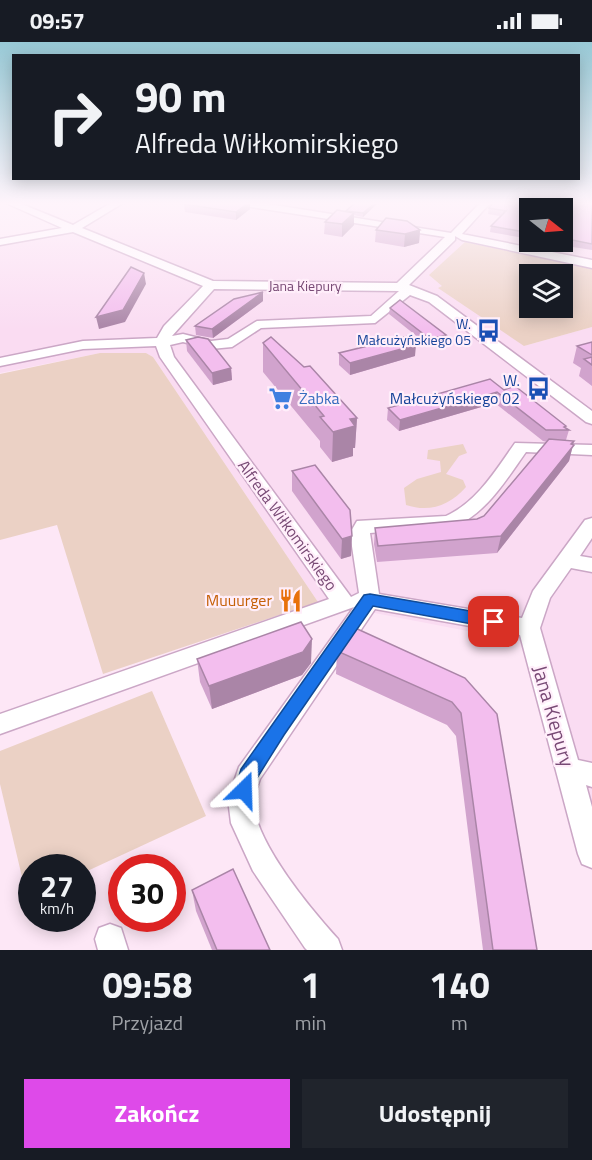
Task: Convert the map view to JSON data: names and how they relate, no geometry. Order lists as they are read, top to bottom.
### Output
{
  "streets": {
    "street": ["Jana Kiepury", "Alfreda Wiłkomirskiego"]
  },
  "places": {
    "bus stop": ["W. Małcużyńskiego 05", "W. Małcużyńskiego 02"],
    "supermarket": ["Żabka"],
    "restaurant": ["Muuurger"]
  },
  "north": "right",
  "page": {
    "status": "09:57",
    "turn": ["90 m", "Alfreda Wiłkomirskiego"],
    "speed": "27 km/h",
    "limit": "30",
    "eta": [
      "09:58",
      "Przyjazd",
      "1",
      "min",
      "140",
      "m"
    ],
    "buttons": ["Zakończ", "Udostępnij"]
  }
}
